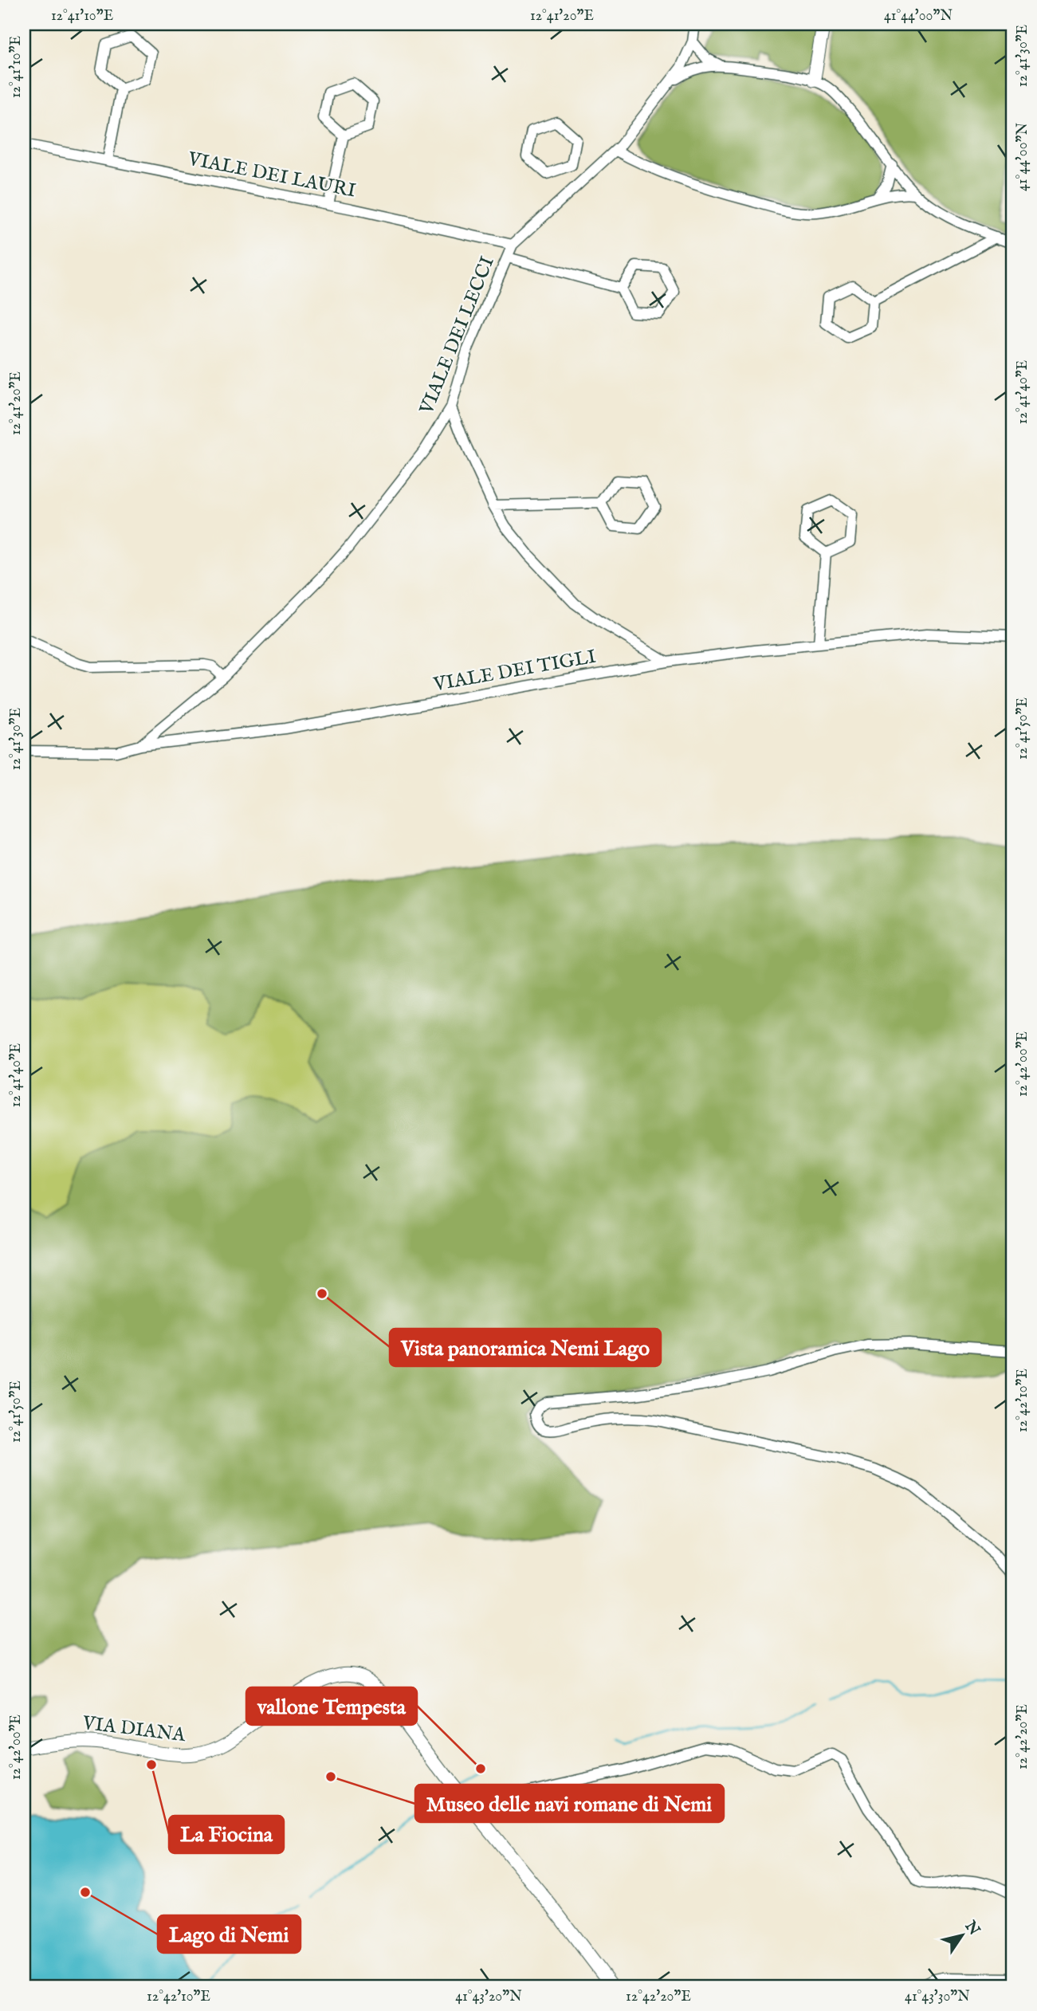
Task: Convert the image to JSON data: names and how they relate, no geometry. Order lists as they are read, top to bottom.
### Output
{
  "streets": {
    "street": [
      "VIALE DEI LAURI",
      "VIALE DEI LECCI",
      "VIALE DEI TIGLI",
      "VIA DIANA"
    ]
  },
  "crossings": [
    ["VIALE DEI LAURI", "VIALE DEI LECCI"],
    ["VIALE DEI LECCI", "VIALE DEI TIGLI"]
  ],
  "places": [
    "Vista panoramica Nemi Lago",
    "La Fiocina",
    "vallone Tempesta",
    "Museo delle navi romane di Nemi",
    "Lago di Nemi"
  ],
  "north": "top right",
  "coordinates": [
    "12°41'10\"E",
    "12°41'20\"E",
    "41°44'00\"N",
    "12°41'30\"E",
    "12°41'40\"E",
    "12°41'50\"E",
    "12°42'00\"E",
    "12°42'10\"E",
    "12°42'20\"E",
    "41°43'20\"N",
    "41°43'30\"N"
  ]
}
